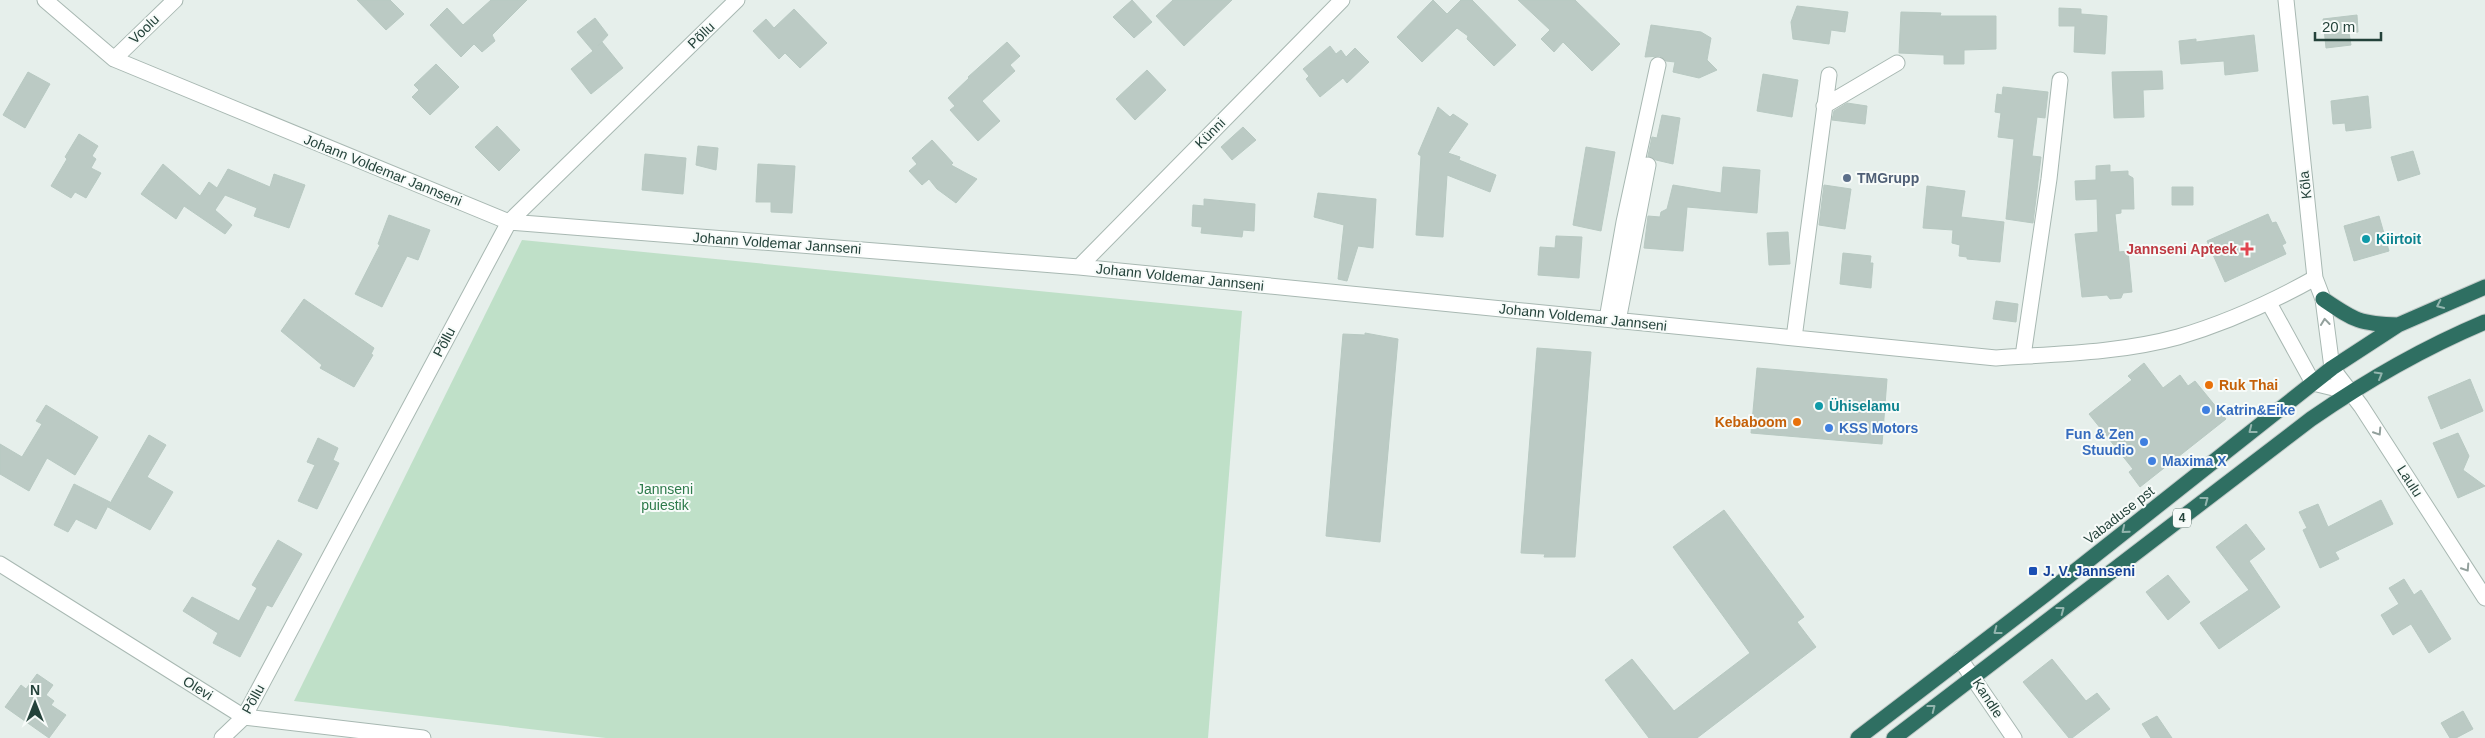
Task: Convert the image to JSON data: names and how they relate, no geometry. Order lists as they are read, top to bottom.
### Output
{
  "streets": {
    "highway": ["Vabaduse pst", "4"],
    "street": [
      "Voolu",
      "Põllu",
      "Künni",
      "Johann Voldemar Jannseni",
      "Kõla",
      "Laulu",
      "Olevi",
      "Kandle"
    ]
  },
  "crossings": [
    ["Voolu", "Johann Voldemar Jannseni"],
    ["Põllu", "Johann Voldemar Jannseni"],
    ["Põllu", "Olevi"],
    ["Künni", "Johann Voldemar Jannseni"],
    ["Johann Voldemar Jannseni", "Kõla"],
    ["Kõla", "Laulu"],
    ["Kõla", "Vabaduse pst"],
    ["Laulu", "Vabaduse pst"],
    ["Laulu", "4"],
    ["Vabaduse pst", "Kandle"],
    ["4", "Kandle"]
  ],
  "one_way": ["Laulu"],
  "parks": ["Jannseni puiestik"],
  "places": {
    "other": [
      "TMGrupp",
      "Kiirtoit",
      "Ruk Thai",
      "Ühiselamu",
      "Katrin&Eike",
      "Kebaboom",
      "KSS Motors",
      "Fun & Zen Stuudio",
      "Maxima X"
    ],
    "health": ["Jannseni Apteek"],
    "transit": ["J. V. Jannseni"]
  },
  "scale_bar": "20 m",
  "north": "top"
}
